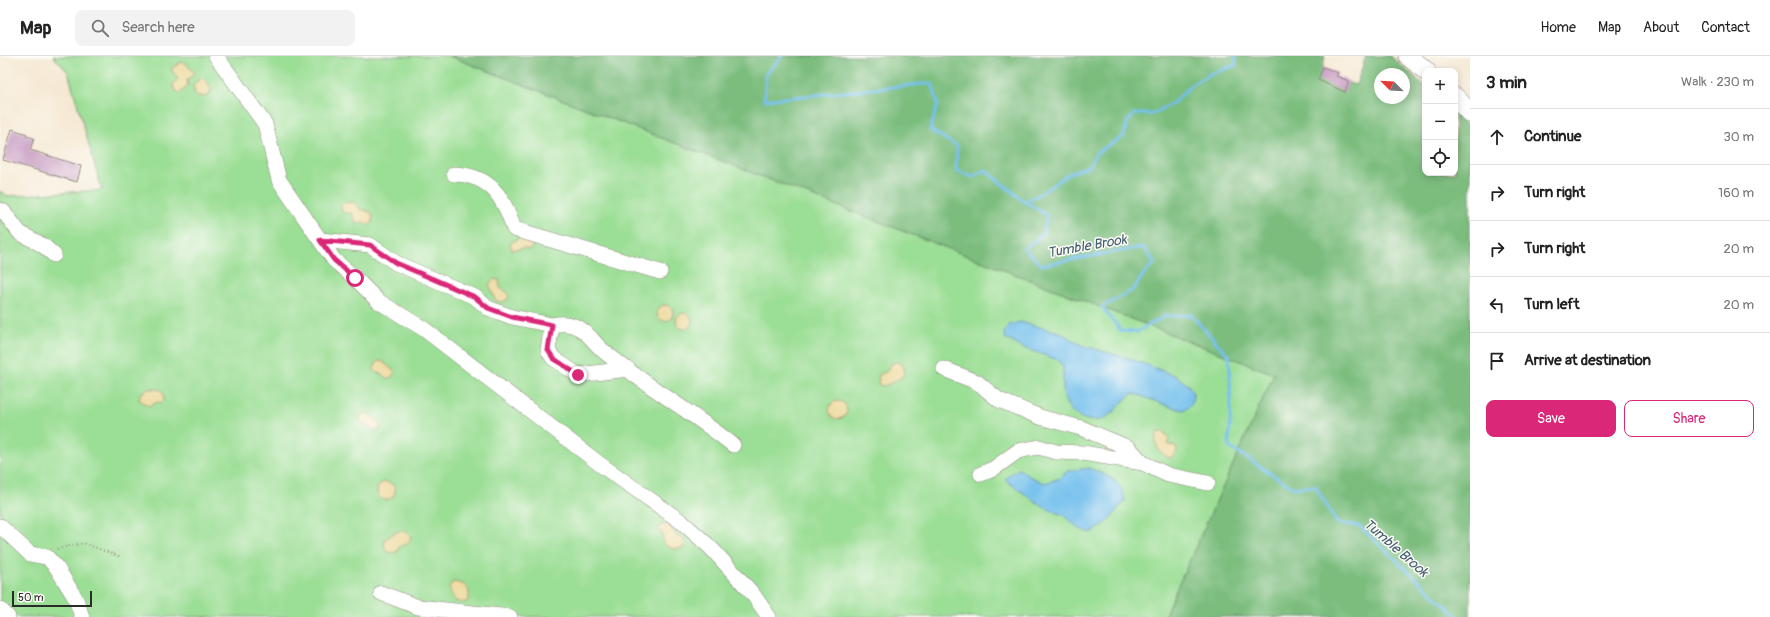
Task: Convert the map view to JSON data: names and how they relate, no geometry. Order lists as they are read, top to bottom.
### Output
{
  "water": ["Tumble Brook"],
  "scale_bar": "50 m",
  "north": "top left",
  "page": {
    "header": "Map",
    "search": "Search here",
    "nav": [
      "Home",
      "Map",
      "About",
      "Contact"
    ],
    "heading": ["3 min", "Walk · 230 m"],
    "map_buttons": ["+", "−"],
    "list": [
      ["Continue", "30 m"],
      ["Turn right", "160 m"],
      ["Turn right", "20 m"],
      ["Turn left", "20 m"],
      "Arrive at destination"
    ],
    "buttons": ["Save", "Share"],
    "scale": "50 m"
  }
}
